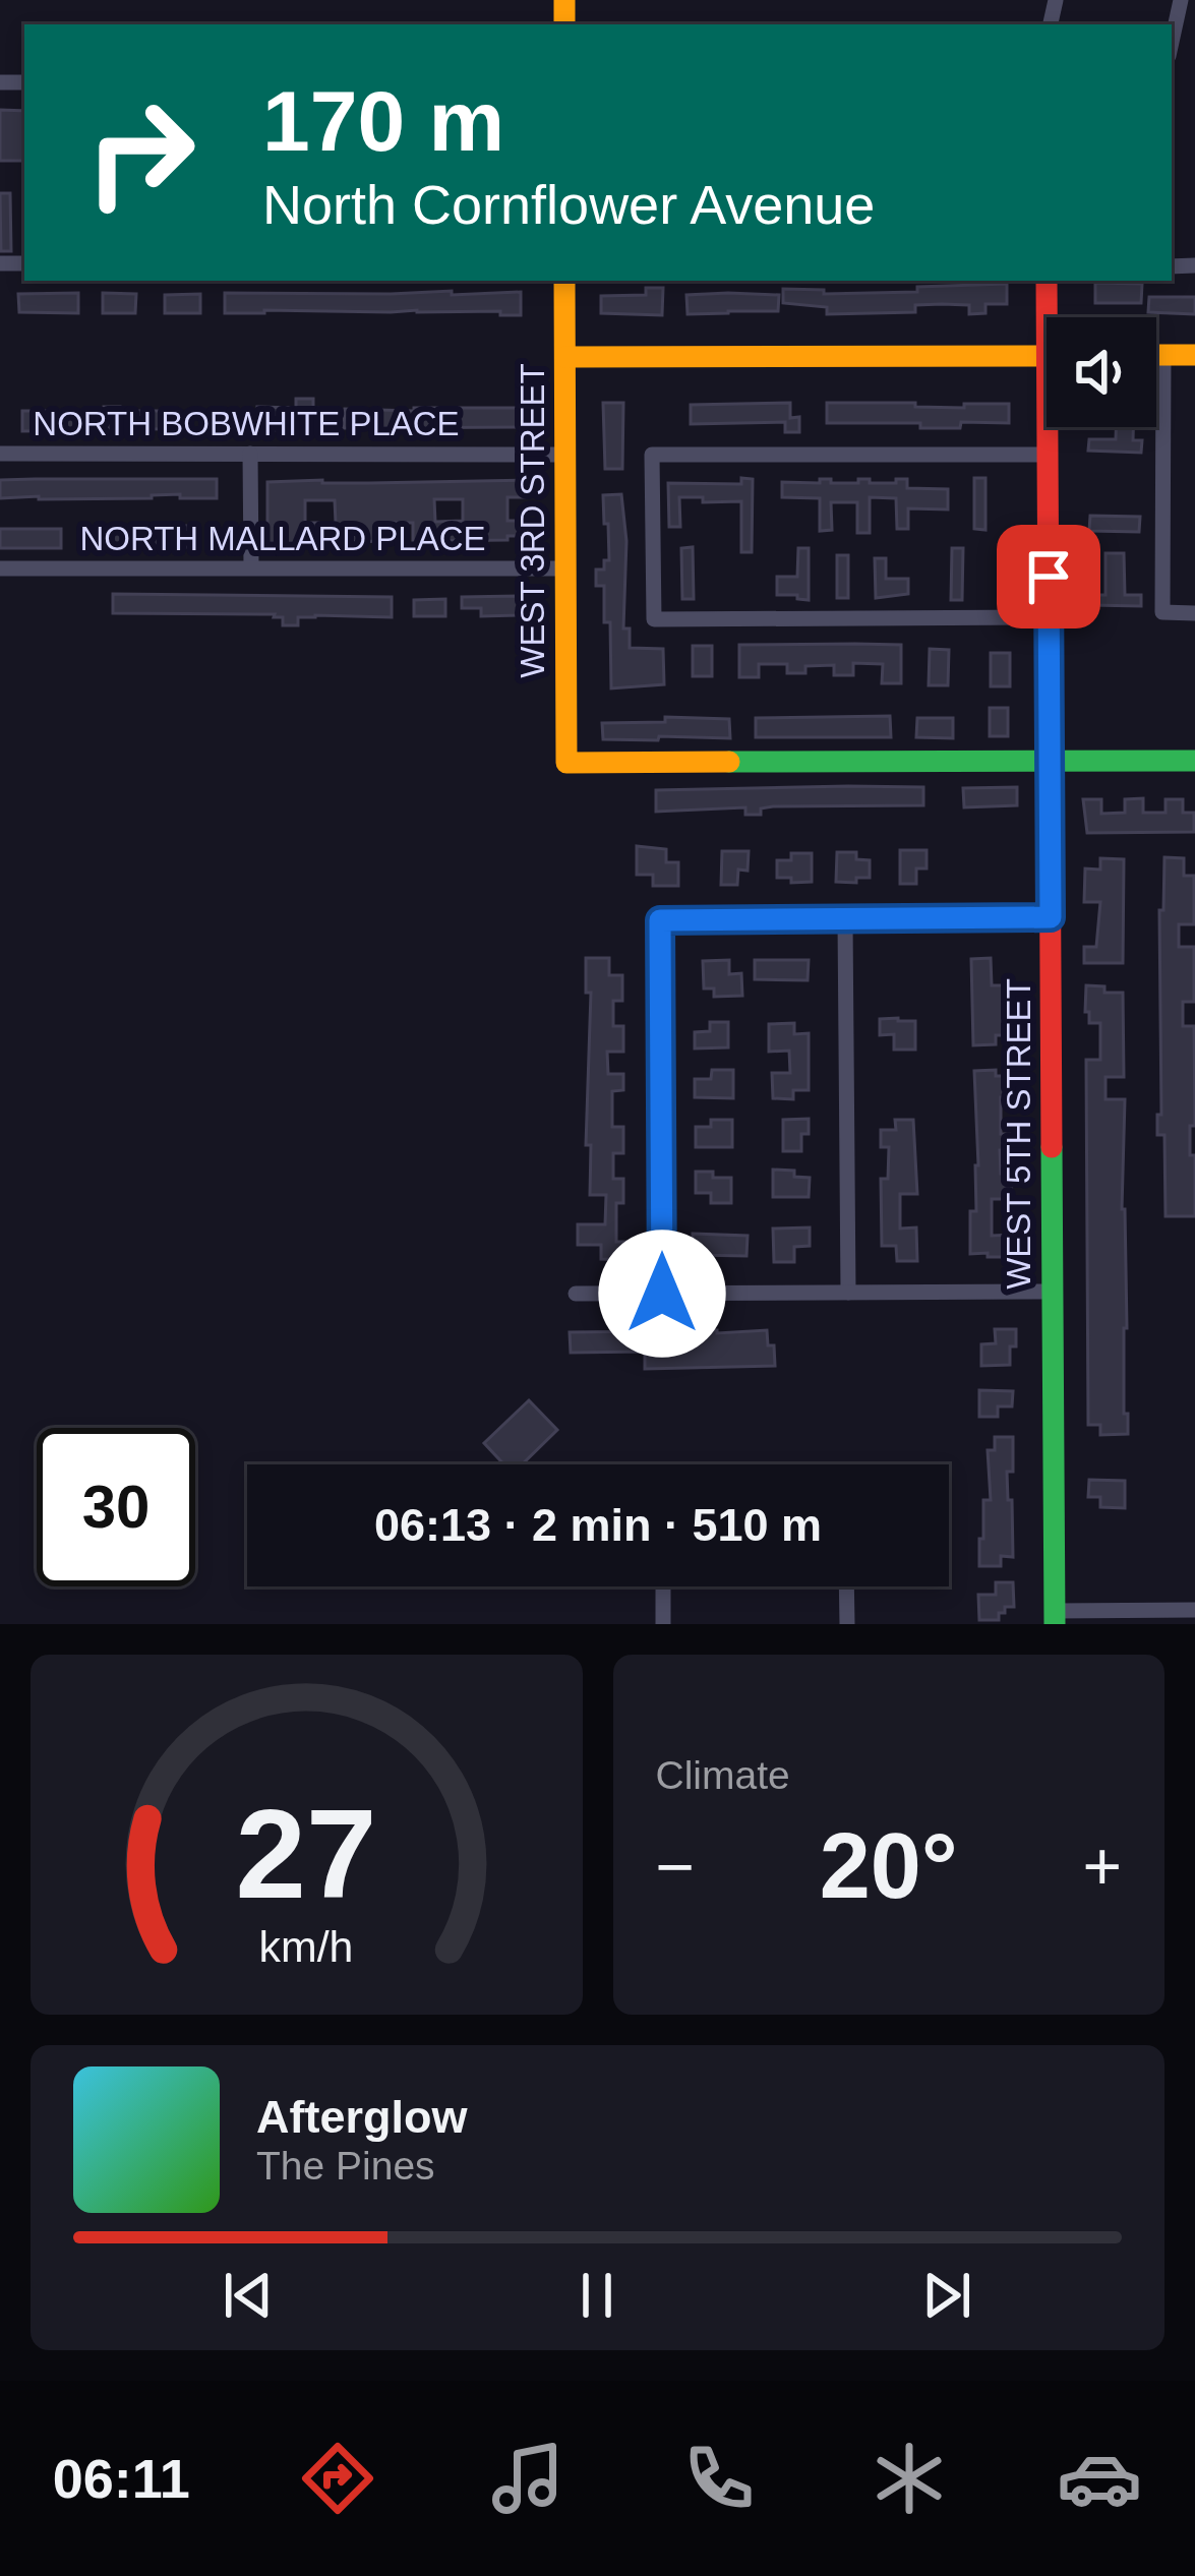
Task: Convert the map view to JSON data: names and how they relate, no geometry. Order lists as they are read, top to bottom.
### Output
{
  "streets": {
    "street": [
      "NORTH BOBWHITE PLACE",
      "WEST 3RD STREET",
      "NORTH MALLARD PLACE",
      "WEST 5TH STREET"
    ]
  },
  "crossings": [
    ["NORTH BOBWHITE PLACE", "WEST 3RD STREET"],
    ["WEST 3RD STREET", "NORTH MALLARD PLACE"],
    ["WEST 3RD STREET", "WEST 5TH STREET"]
  ],
  "page": {
    "turn": ["170 m", "North Cornflower Avenue"],
    "limit": "30",
    "trip": "06:13 · 2 min · 510 m",
    "tile": "Climate",
    "heat": ["−", "20°", "+"],
    "song": ["Afterglow", "The Pines"],
    "tabs": "06:11",
    "gauge": ["27", "km/h"]
  }
}
